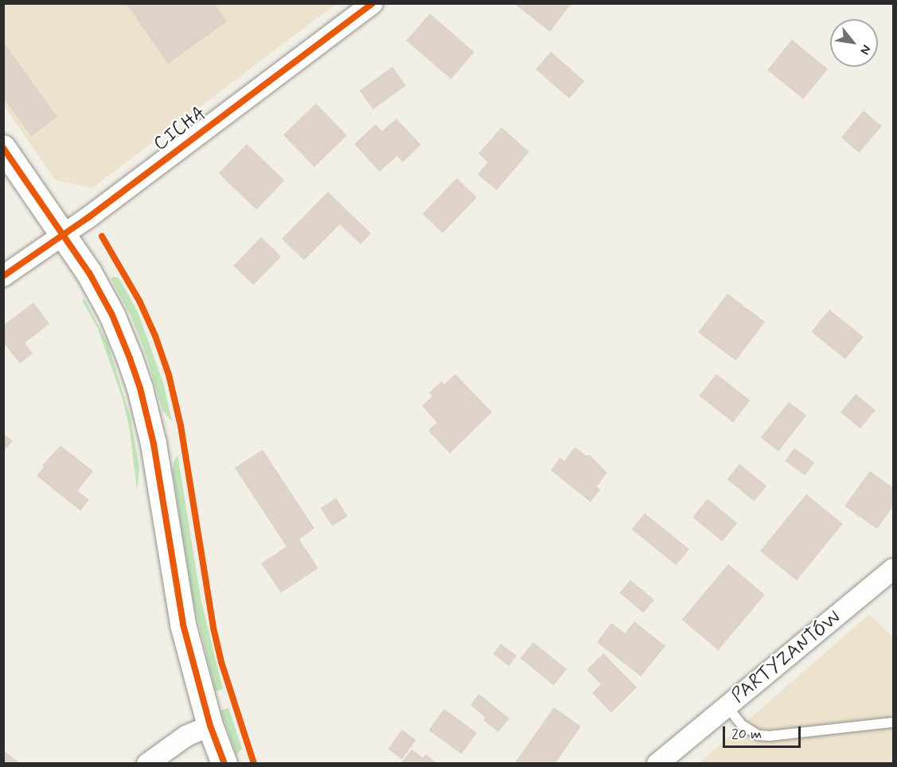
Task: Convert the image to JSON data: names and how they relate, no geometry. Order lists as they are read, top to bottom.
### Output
{
  "streets": {
    "street": ["CICHA", "PARTYZANTÓW"]
  },
  "scale_bar": "20 m",
  "north": "bottom right"
}
